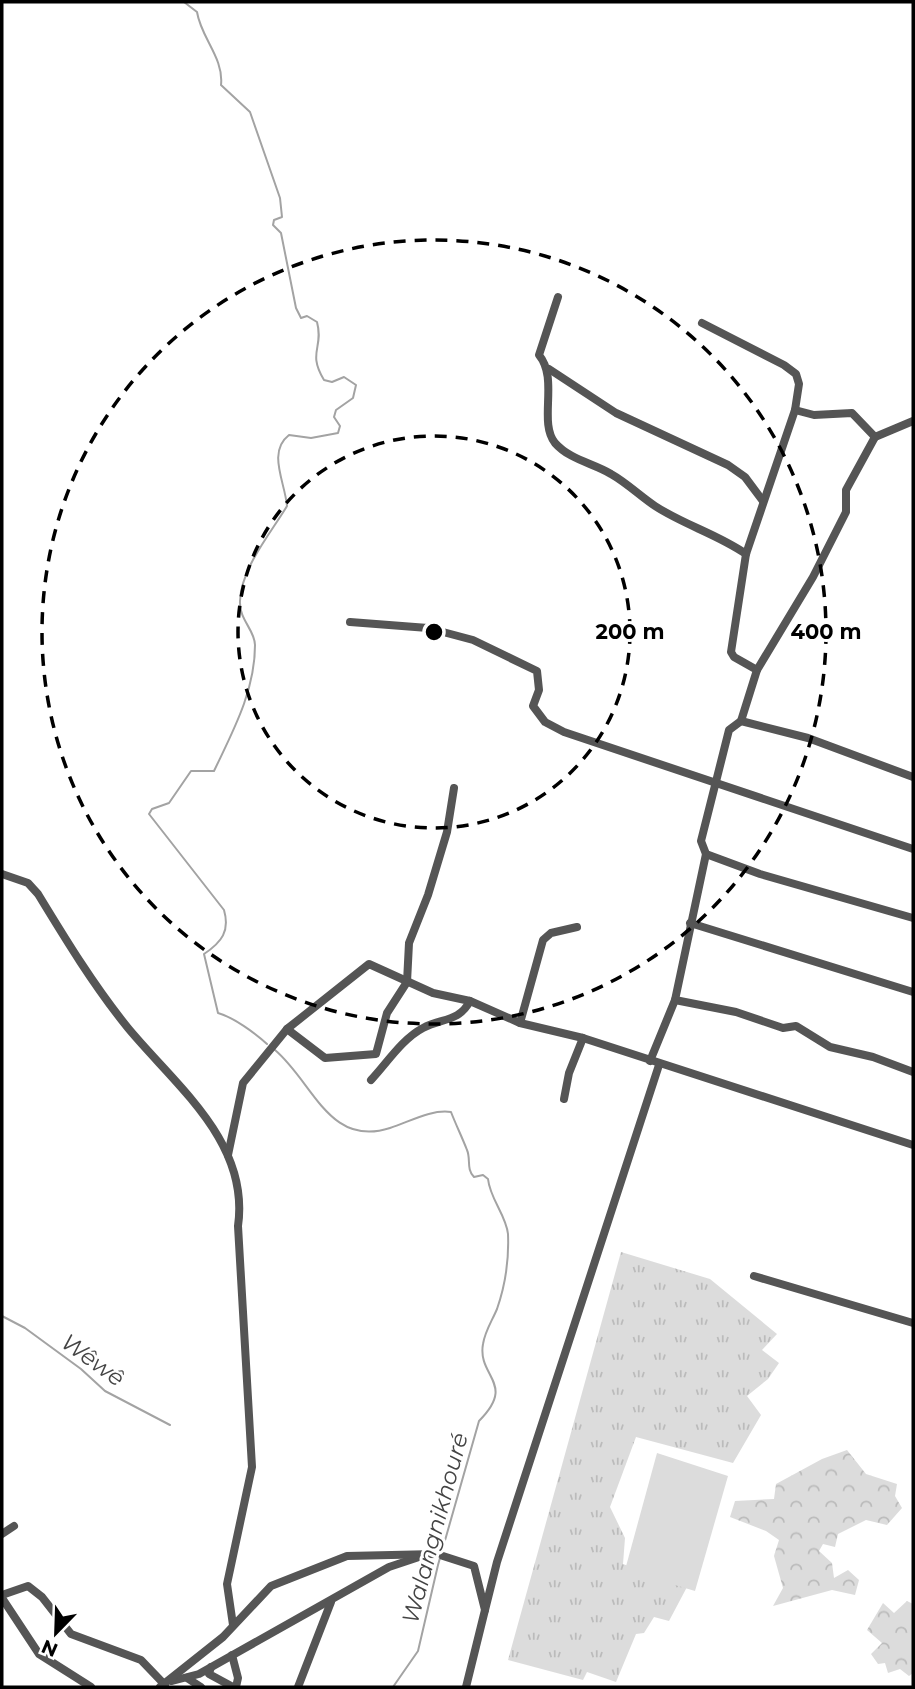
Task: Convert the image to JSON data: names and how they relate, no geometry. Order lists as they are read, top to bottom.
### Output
{
  "water": ["Wêwê", "Walangnikhouré"],
  "north": "bottom left",
  "rings": ["200 m", "400 m"]
}
